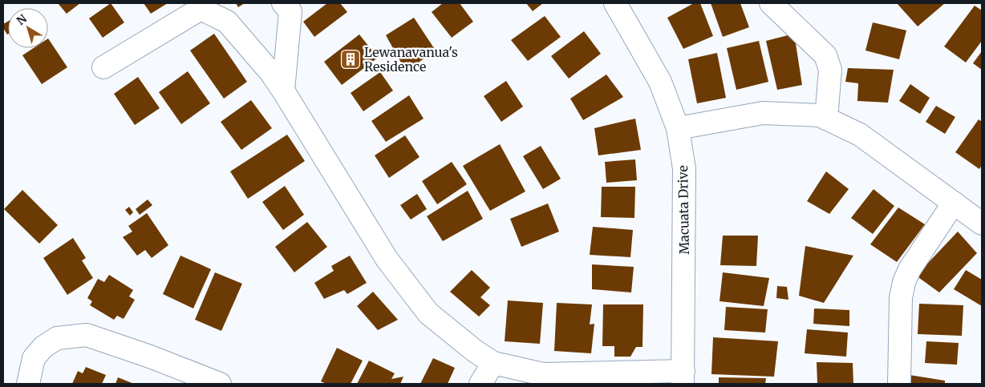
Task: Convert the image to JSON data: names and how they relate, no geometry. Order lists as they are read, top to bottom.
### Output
{
  "streets": {
    "street": ["Macuata Drive"]
  },
  "places": {
    "building": ["Lewanavanua's Residence"]
  },
  "north": "top left"
}
